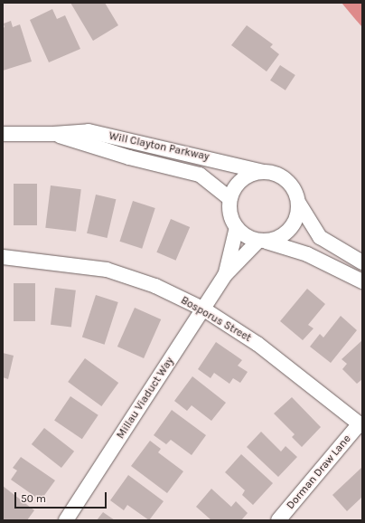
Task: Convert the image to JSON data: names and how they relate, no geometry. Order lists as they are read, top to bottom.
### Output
{
  "streets": {
    "street": [
      "Will Clayton Parkway",
      "Bosporus Street",
      "Millau Viaduct Way",
      "Dorman Draw Lane"
    ]
  },
  "crossings": [
    ["Will Clayton Parkway", "Millau Viaduct Way"],
    ["Bosporus Street", "Millau Viaduct Way"],
    ["Bosporus Street", "Dorman Draw Lane"]
  ],
  "scale_bar": "50 m"
}
